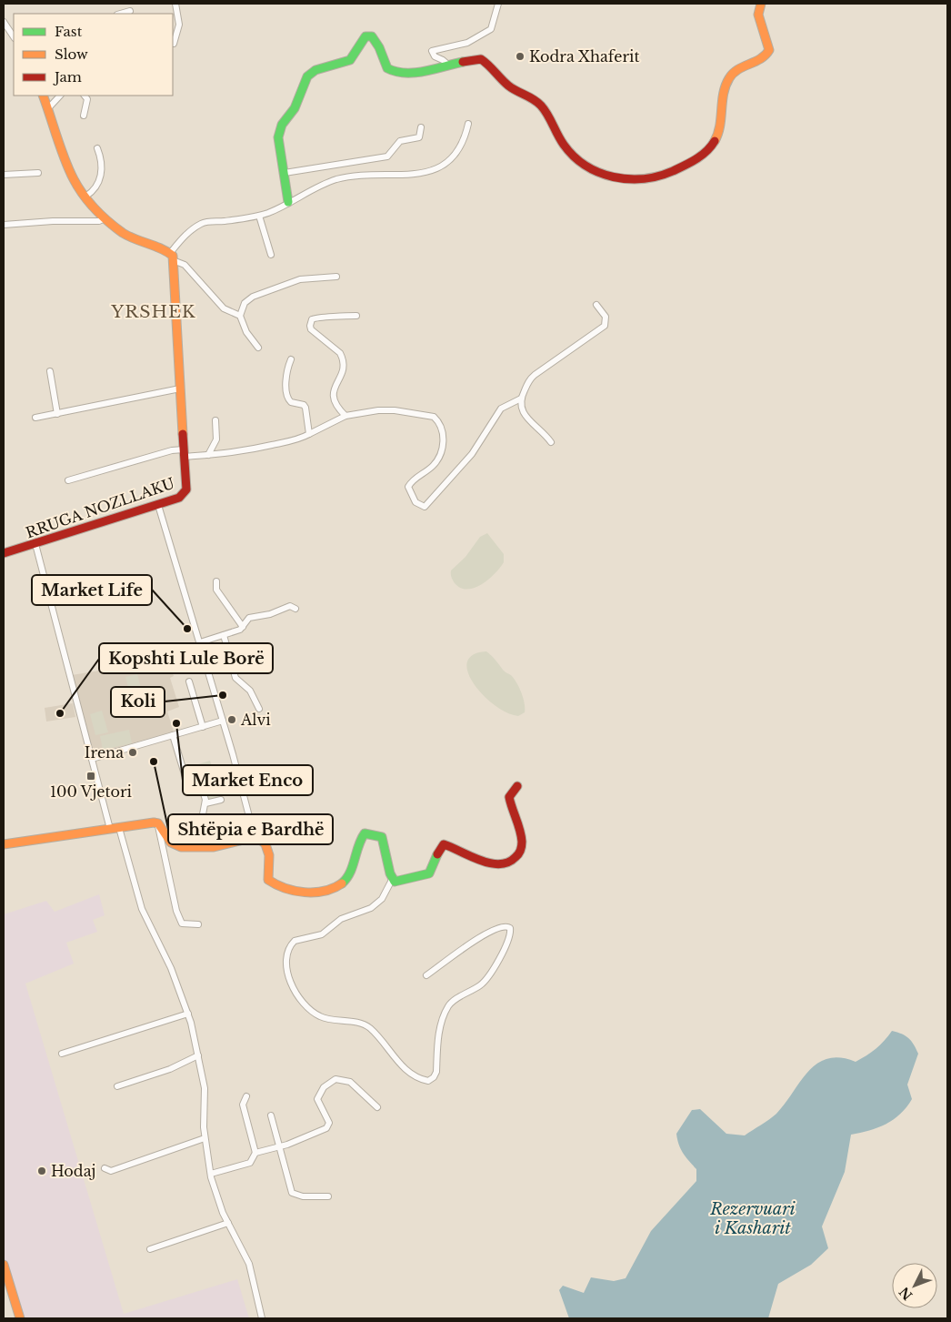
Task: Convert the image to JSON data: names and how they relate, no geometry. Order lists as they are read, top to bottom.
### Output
{
  "streets": {
    "street": ["RRUGA NOZLLAKU"]
  },
  "districts": ["YRSHEK"],
  "water": ["Rezervuari i Kasharit"],
  "places": {
    "other": [
      "Kodra Xhaferit",
      "Market Life",
      "Koli",
      "Kopshti Lule Borë",
      "Alvi",
      "Market Enco",
      "Irena",
      "Shtëpia e Bardhë",
      "Hodaj"
    ],
    "transit": ["100 Vjetori"]
  },
  "legend": ["Fast", "Slow", "Jam"],
  "north": "bottom left"
}
